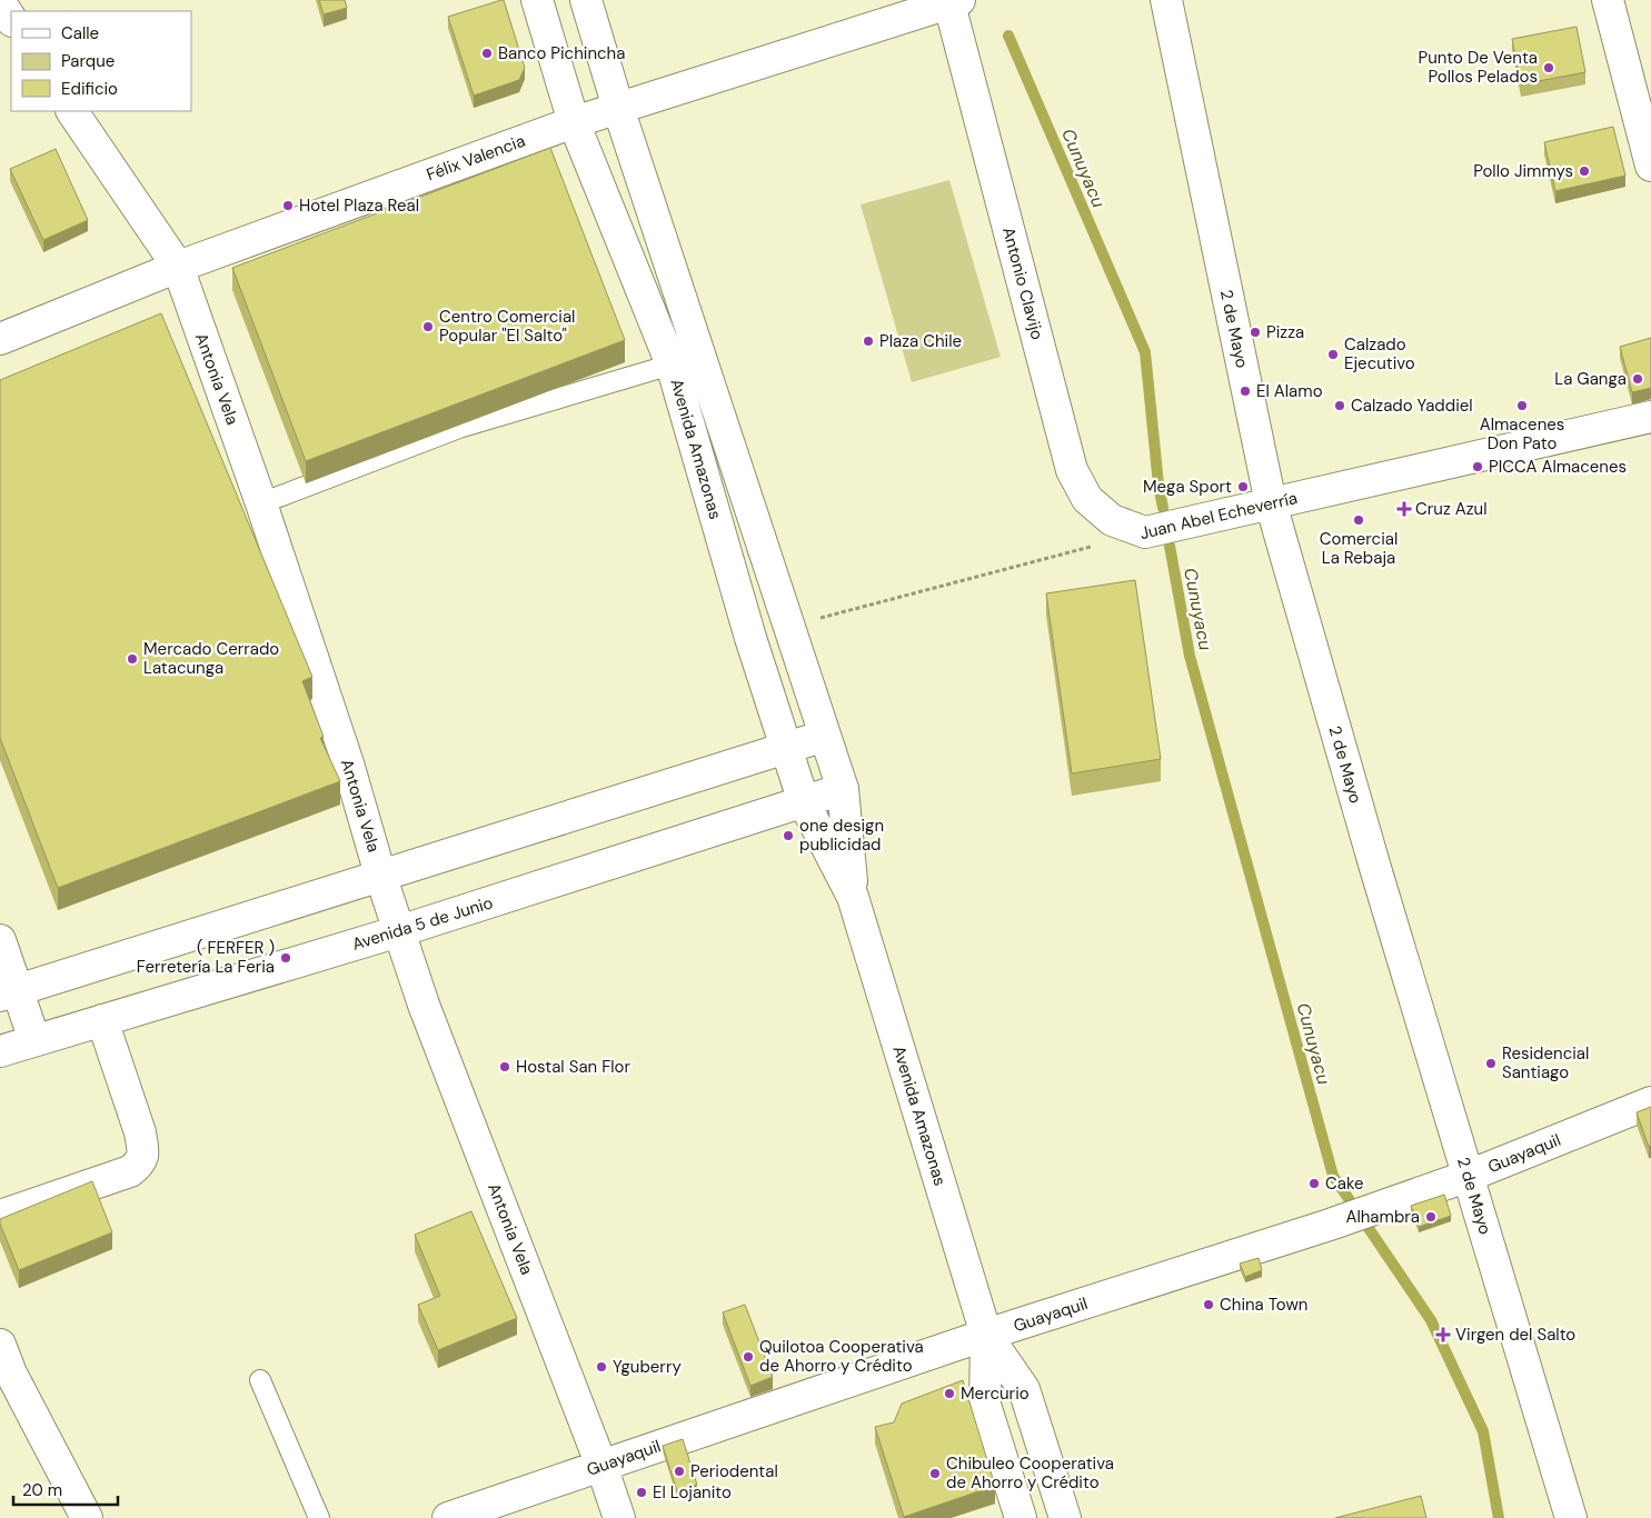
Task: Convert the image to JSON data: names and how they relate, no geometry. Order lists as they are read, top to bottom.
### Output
{
  "streets": {
    "street": [
      "Félix Valencia",
      "Antonio Clavijo",
      "2 de Mayo",
      "Antonia Vela",
      "Avenida Amazonas",
      "Juan Abel Echeverría",
      "Avenida 5 de Junio",
      "Guayaquil"
    ]
  },
  "crossings": [
    ["Félix Valencia", "Antonio Clavijo"],
    ["Félix Valencia", "Antonia Vela"],
    ["Félix Valencia", "Avenida Amazonas"],
    ["Antonio Clavijo", "Juan Abel Echeverría"],
    ["2 de Mayo", "Juan Abel Echeverría"],
    ["2 de Mayo", "Guayaquil"],
    ["Antonia Vela", "Avenida 5 de Junio"],
    ["Antonia Vela", "Guayaquil"],
    ["Avenida Amazonas", "Avenida 5 de Junio"],
    ["Avenida Amazonas", "Guayaquil"]
  ],
  "water": ["Cunuyacu"],
  "places": {
    "other": [
      "Banco Pichincha",
      "Punto De Venta Pollos Pelados",
      "Pollo Jimmys",
      "Hotel Plaza Real",
      "Centro Comercial Popular \"El Salto\"",
      "Pizza",
      "Plaza Chile",
      "Calzado Ejecutivo",
      "La Ganga",
      "El Alamo",
      "Calzado Yaddiel",
      "Almacenes Don Pato",
      "PICCA Almacenes",
      "Mega Sport",
      "Comercial La Rebaja",
      "Mercado Cerrado Latacunga",
      "one design publicidad",
      "( FERFER ) Ferretería La Feria",
      "Residencial Santiago",
      "Hostal San Flor",
      "Cake",
      "Alhambra",
      "China Town",
      "Quilotoa Cooperativa de Ahorro y Crédito",
      "Yguberry",
      "Mercurio",
      "Periodental",
      "Chibuleo Cooperativa de Ahorro y Crédito",
      "El Lojanito"
    ],
    "health": ["Cruz Azul", "Virgen del Salto"]
  },
  "legend": ["Calle", "Parque", "Edificio"],
  "scale_bar": "20 m"
}
